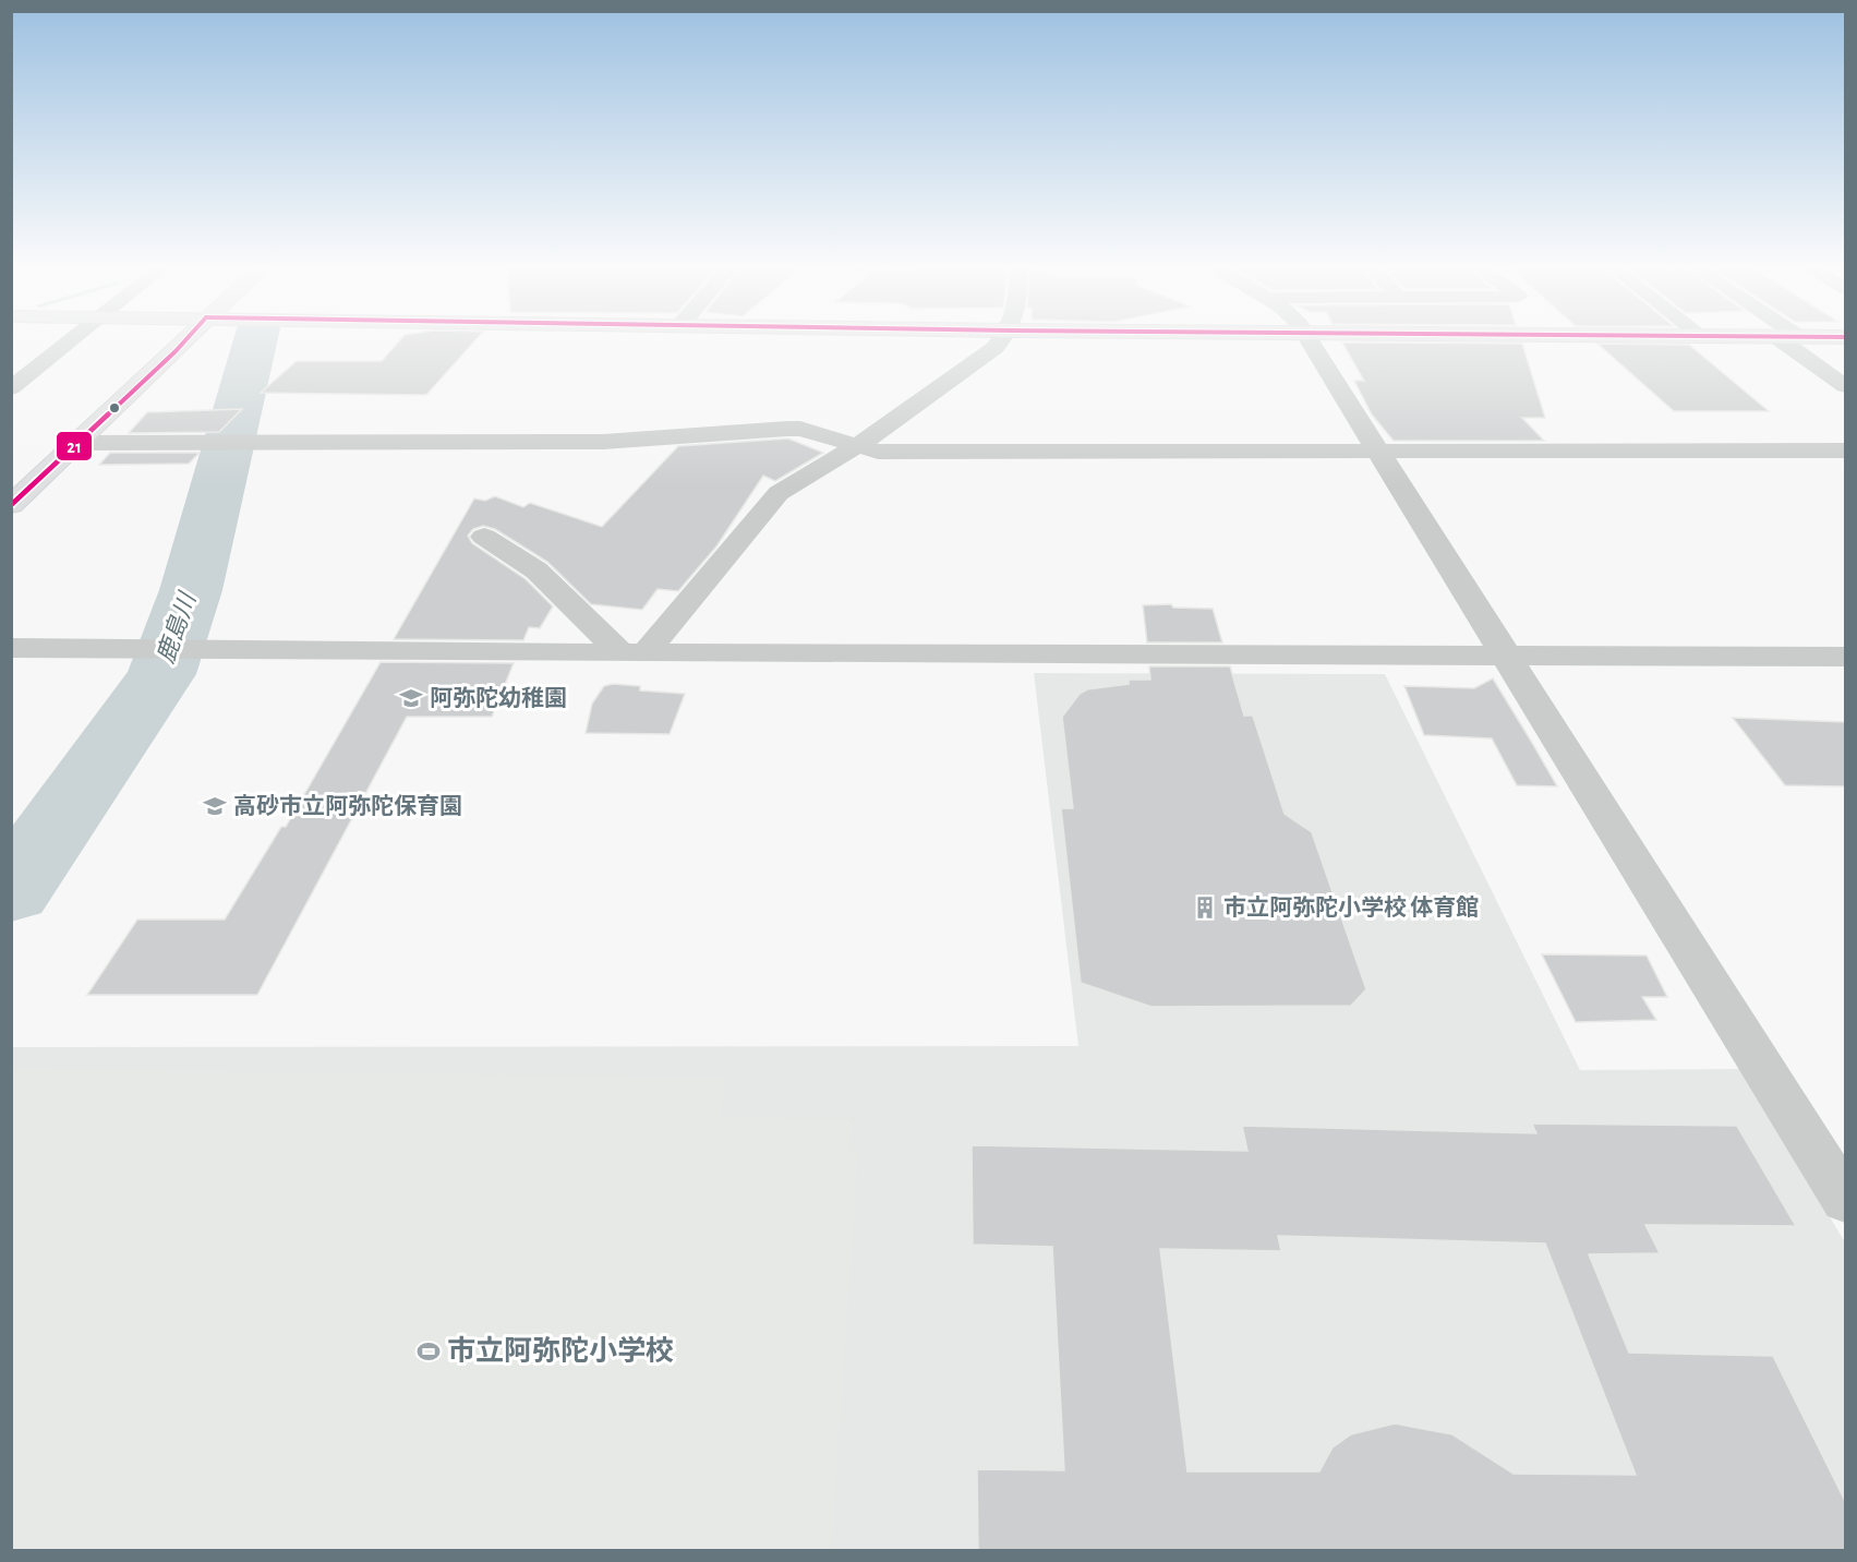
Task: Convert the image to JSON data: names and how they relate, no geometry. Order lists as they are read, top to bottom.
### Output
{
  "water": ["鹿島川"],
  "places": {
    "school or university": ["阿弥陀幼稚園", "高砂市立阿弥陀保育園"],
    "building": ["市立阿弥陀小学校 体育館"],
    "sports": ["市立阿弥陀小学校"]
  },
  "lines": ["transit line 21"]
}
